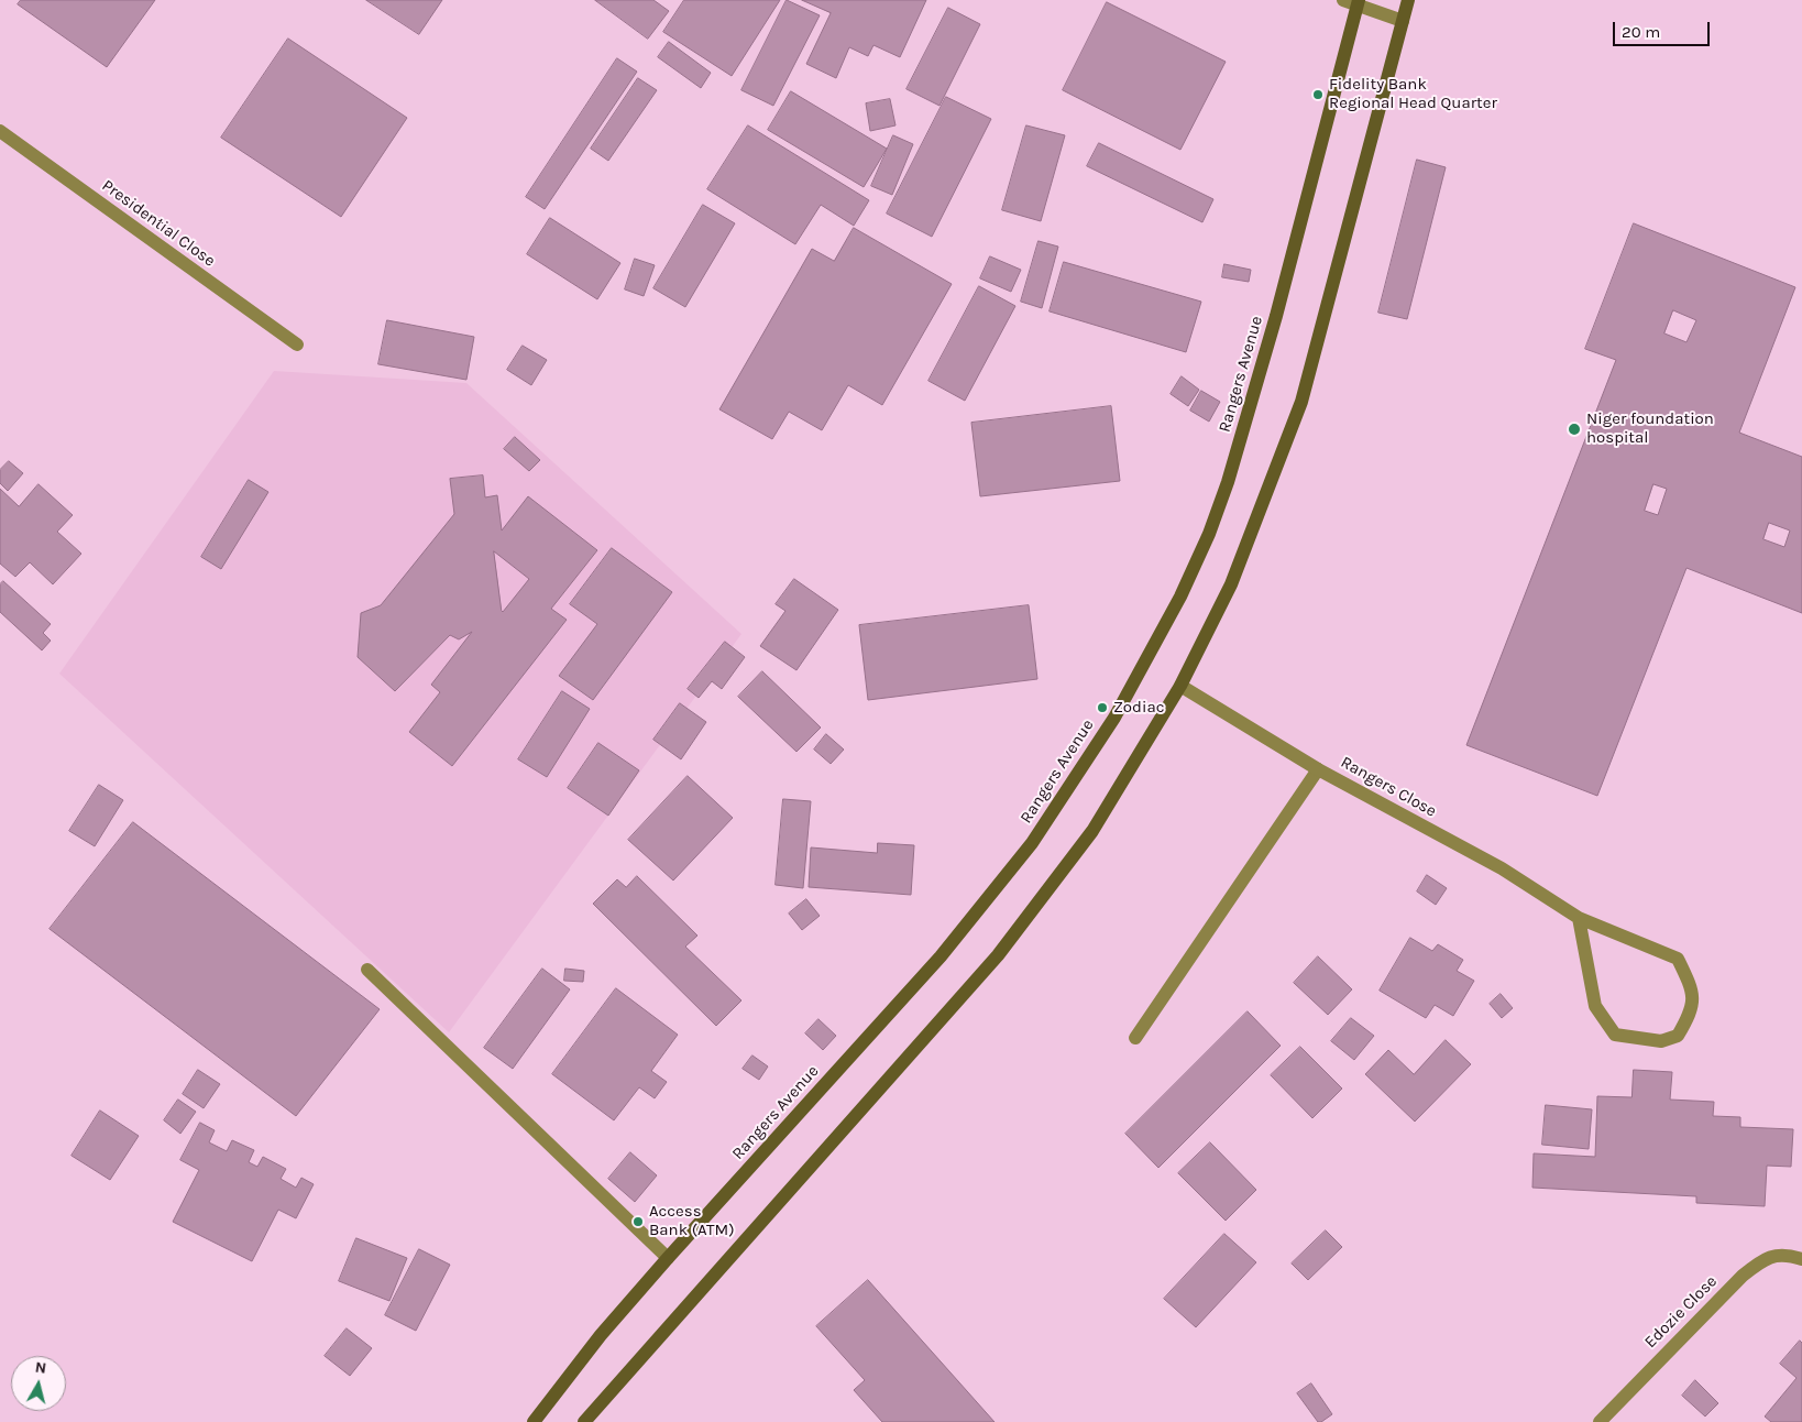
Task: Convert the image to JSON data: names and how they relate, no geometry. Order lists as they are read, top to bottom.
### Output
{
  "streets": {
    "main road": ["Rangers Avenue"],
    "street": ["Presidential Close", "Rangers Close", "Edozie Close"]
  },
  "places": [
    "Fidelity Bank Regional Head Quarter",
    "Niger foundation hospital",
    "Zodiac",
    "Access Bank (ATM)"
  ],
  "scale_bar": "20 m",
  "north": "top"
}
